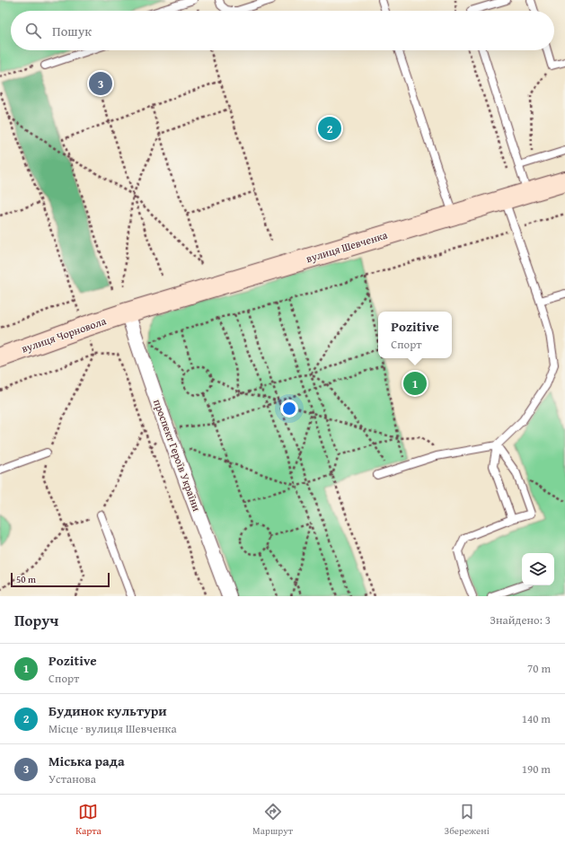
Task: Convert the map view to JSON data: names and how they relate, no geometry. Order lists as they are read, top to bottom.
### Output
{
  "streets": {
    "street": ["вулиця Шевченка", "вулиця Чорновола", "проспект Героїв України"]
  },
  "crossings": [
    ["вулиця Шевченка", "вулиця Чорновола"],
    ["вулиця Шевченка", "проспект Героїв України"],
    ["вулиця Чорновола", "проспект Героїв України"]
  ],
  "scale_bar": "50 m",
  "page": {
    "search": "Пошук",
    "pins": ["3", "2", "1"],
    "popup": ["Pozitive", "Спорт"],
    "scale": "50 m",
    "heading": ["Поруч", "Знайдено: 3"],
    "list": [
      {
        "mark": "1",
        "name": "Pozitive",
        "note": "Спорт",
        "value": "70 m"
      },
      {
        "mark": "2",
        "name": "Будинок культури",
        "note": "Місце · вулиця Шевченка",
        "value": "140 m"
      },
      {
        "mark": "3",
        "name": "Міська рада",
        "note": "Установа",
        "value": "190 m"
      }
    ],
    "nav": ["Карта", "Маршрут", "Збережені"]
  }
}
